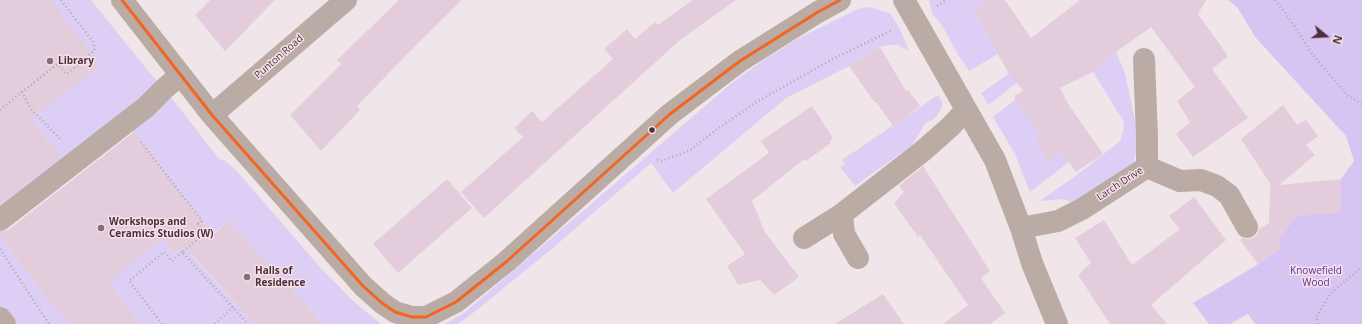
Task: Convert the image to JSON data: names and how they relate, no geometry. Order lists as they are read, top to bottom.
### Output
{
  "streets": {
    "street": ["Punton Road", "Larch Drive"]
  },
  "parks": ["Knowefield Wood"],
  "places": ["Library", "Workshops and Ceramics Studios (W)", "Halls of Residence"],
  "north": "right"
}
